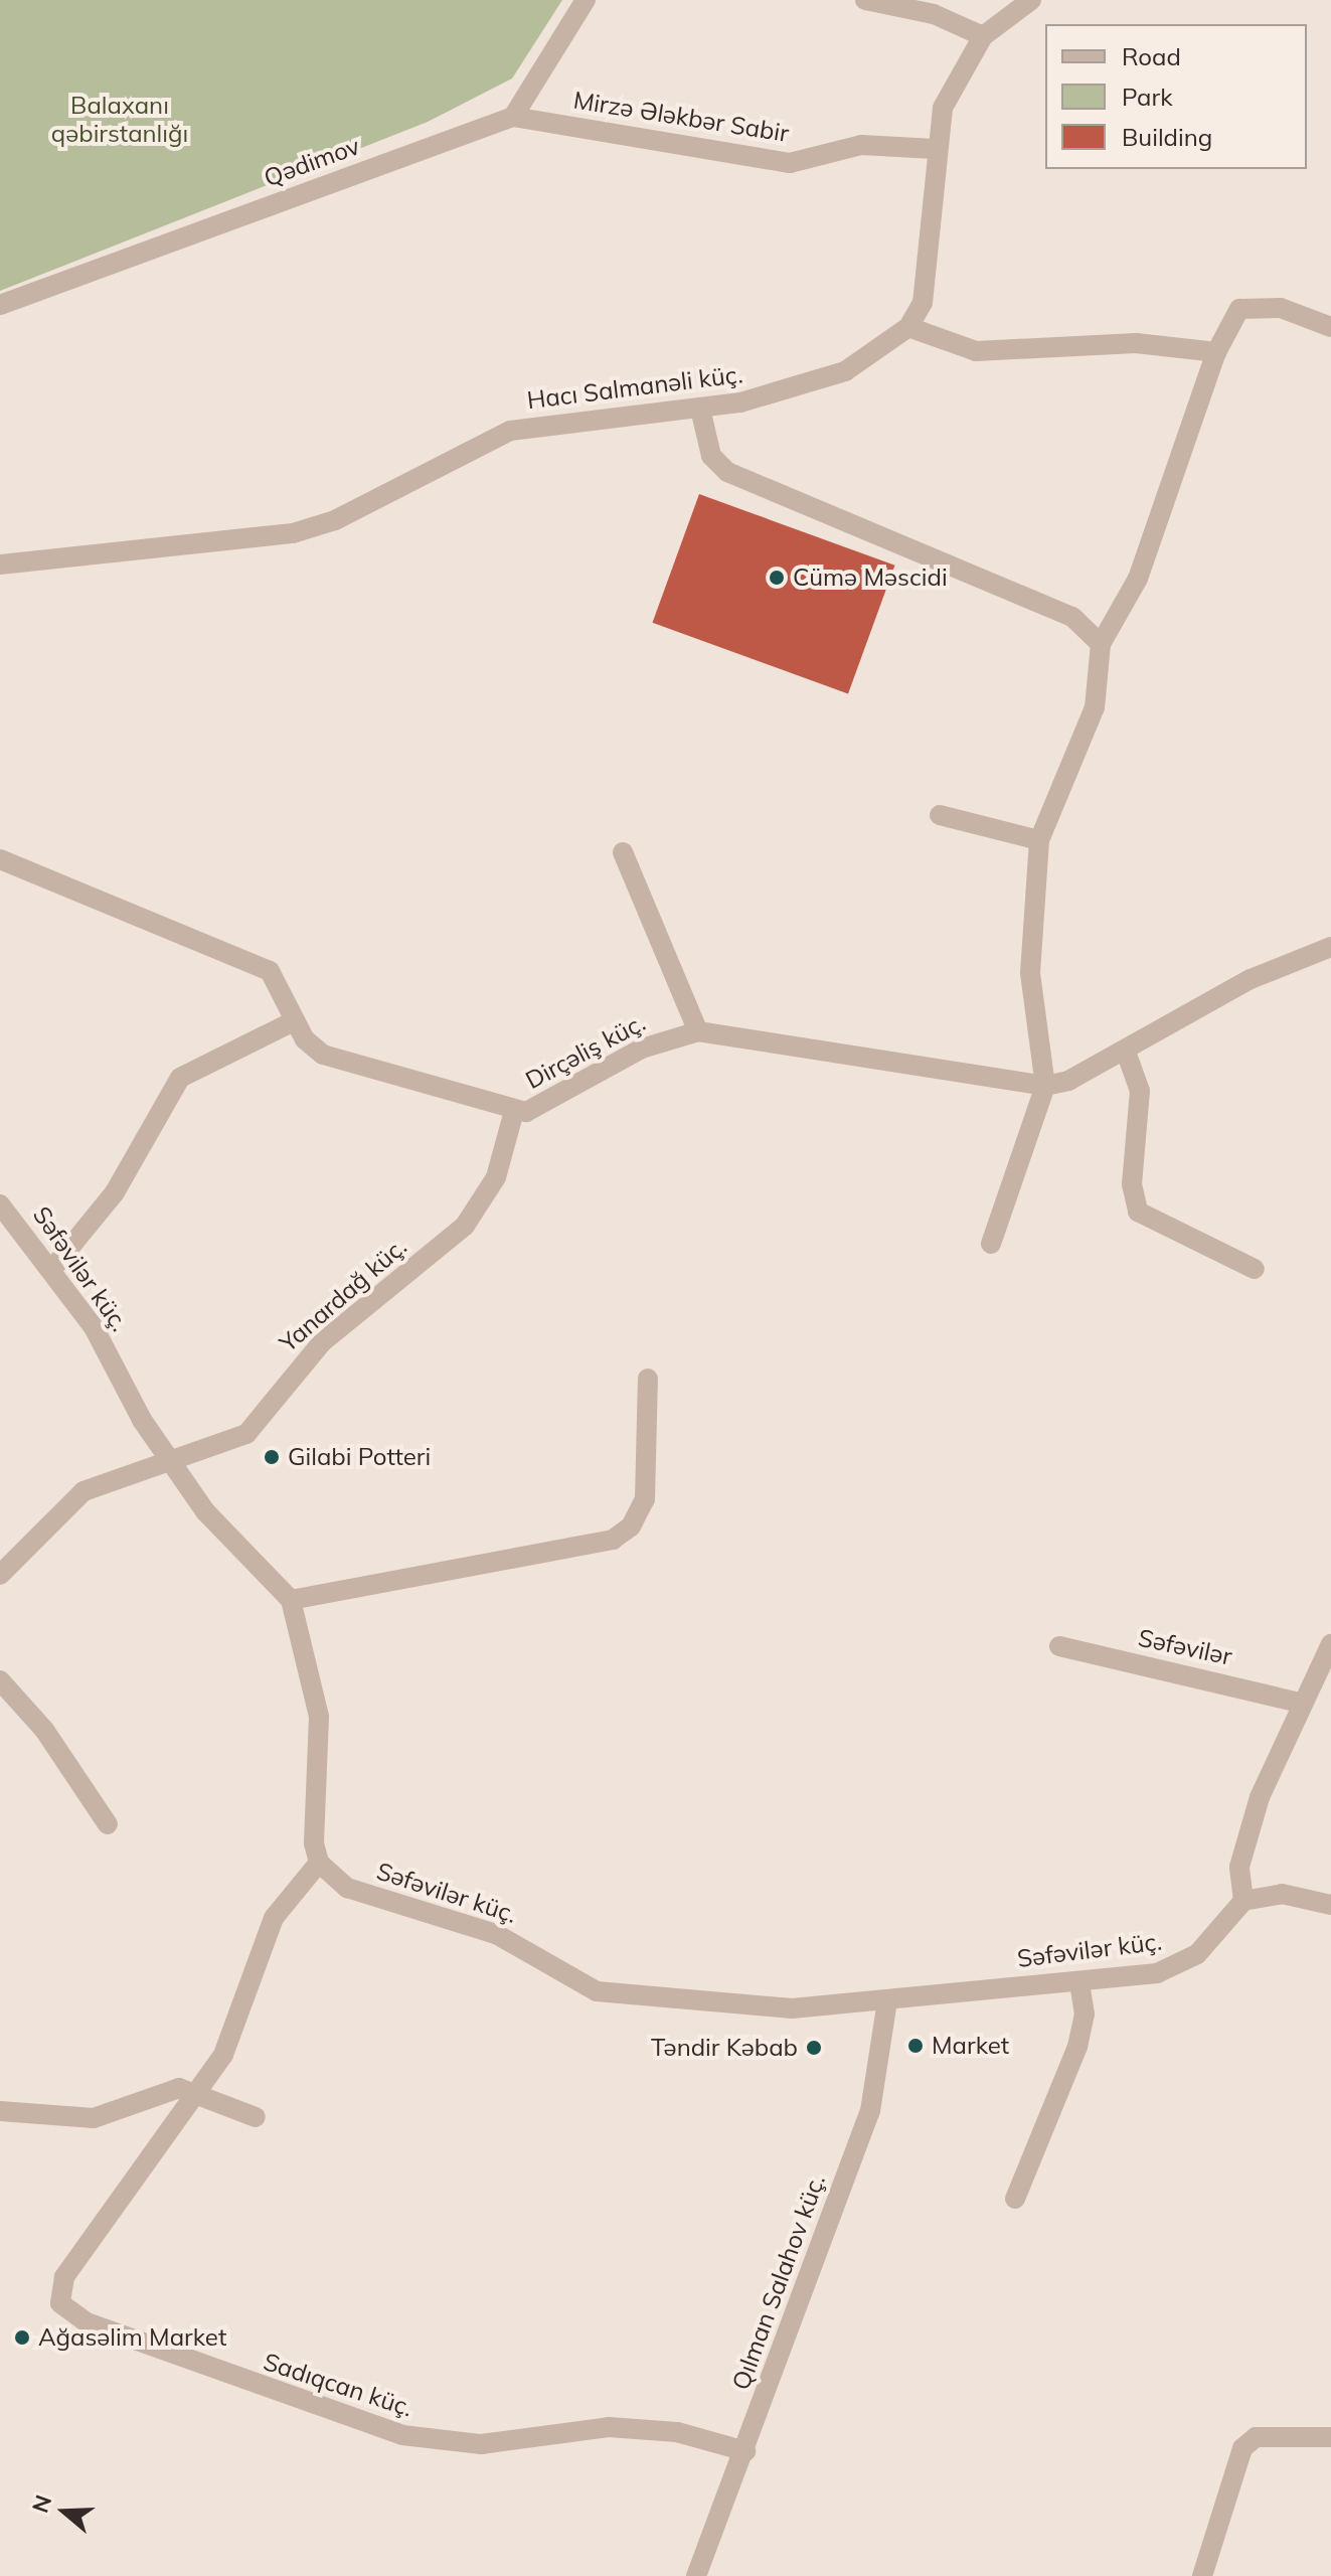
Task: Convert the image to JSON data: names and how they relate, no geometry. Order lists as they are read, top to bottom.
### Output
{
  "streets": {
    "street": [
      "Mirzə Ələkbər Sabir",
      "Qədimov",
      "Hacı Salmanəli küç.",
      "Dirçəliş küç.",
      "Səfəvilər küç.",
      "Yanardağ küç.",
      "Səfəvilər",
      "Qılman Salahov küç.",
      "Sadıqcan küç."
    ]
  },
  "crossings": [
    ["Mirzə Ələkbər Sabir", "Qədimov"],
    ["Dirçəliş küç.", "Yanardağ küç."],
    ["Səfəvilər küç.", "Yanardağ küç."],
    ["Səfəvilər küç.", "Qılman Salahov küç."],
    ["Səfəvilər küç.", "Sadıqcan küç."],
    ["Qılman Salahov küç.", "Sadıqcan küç."]
  ],
  "parks": ["Balaxanı qəbirstanlığı"],
  "places": [
    "Cümə Məscidi",
    "Gilabi Potteri",
    "Market",
    "Təndir Kəbab",
    "Ağasəlim Market"
  ],
  "legend": ["Road", "Park", "Building"],
  "north": "left"
}
